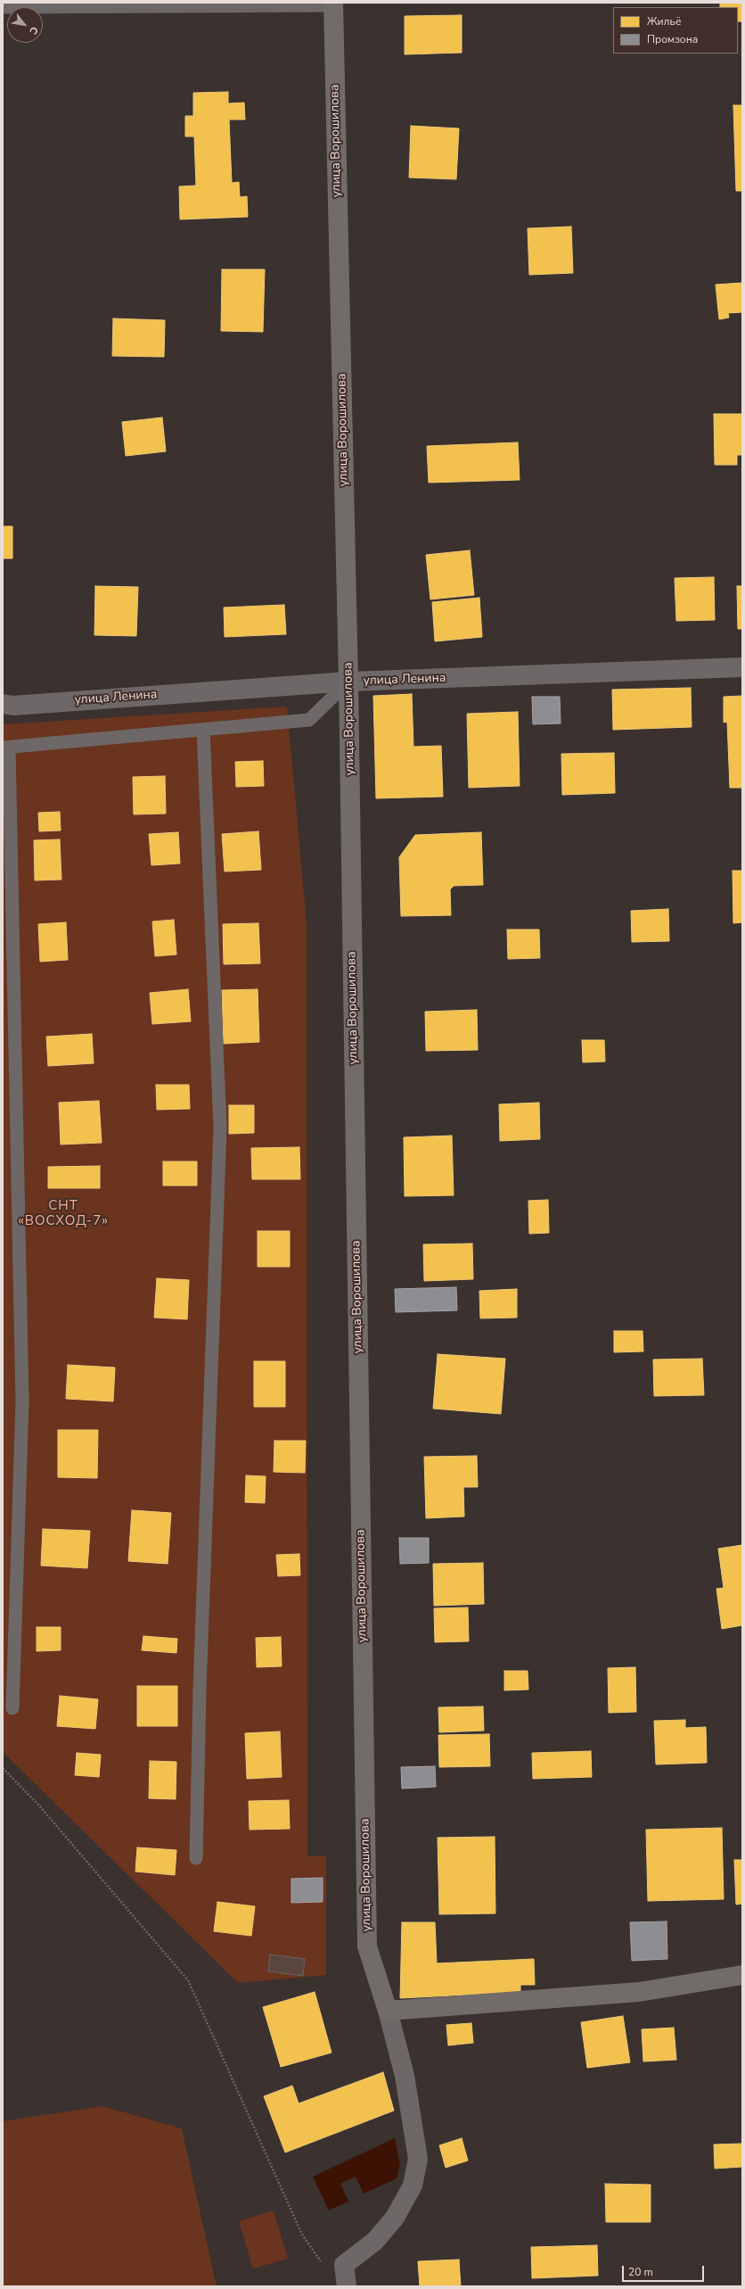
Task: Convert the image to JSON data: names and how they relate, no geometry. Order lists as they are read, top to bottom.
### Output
{
  "streets": {
    "street": ["улица Ворошилова", "улица Ленина"]
  },
  "crossings": [
    ["улица Ворошилова", "улица Ленина"]
  ],
  "districts": ["СНТ «ВОСХОД-7»"],
  "legend": ["Жильё", "Промзона"],
  "scale_bar": "20 m",
  "north": "bottom right"
}
